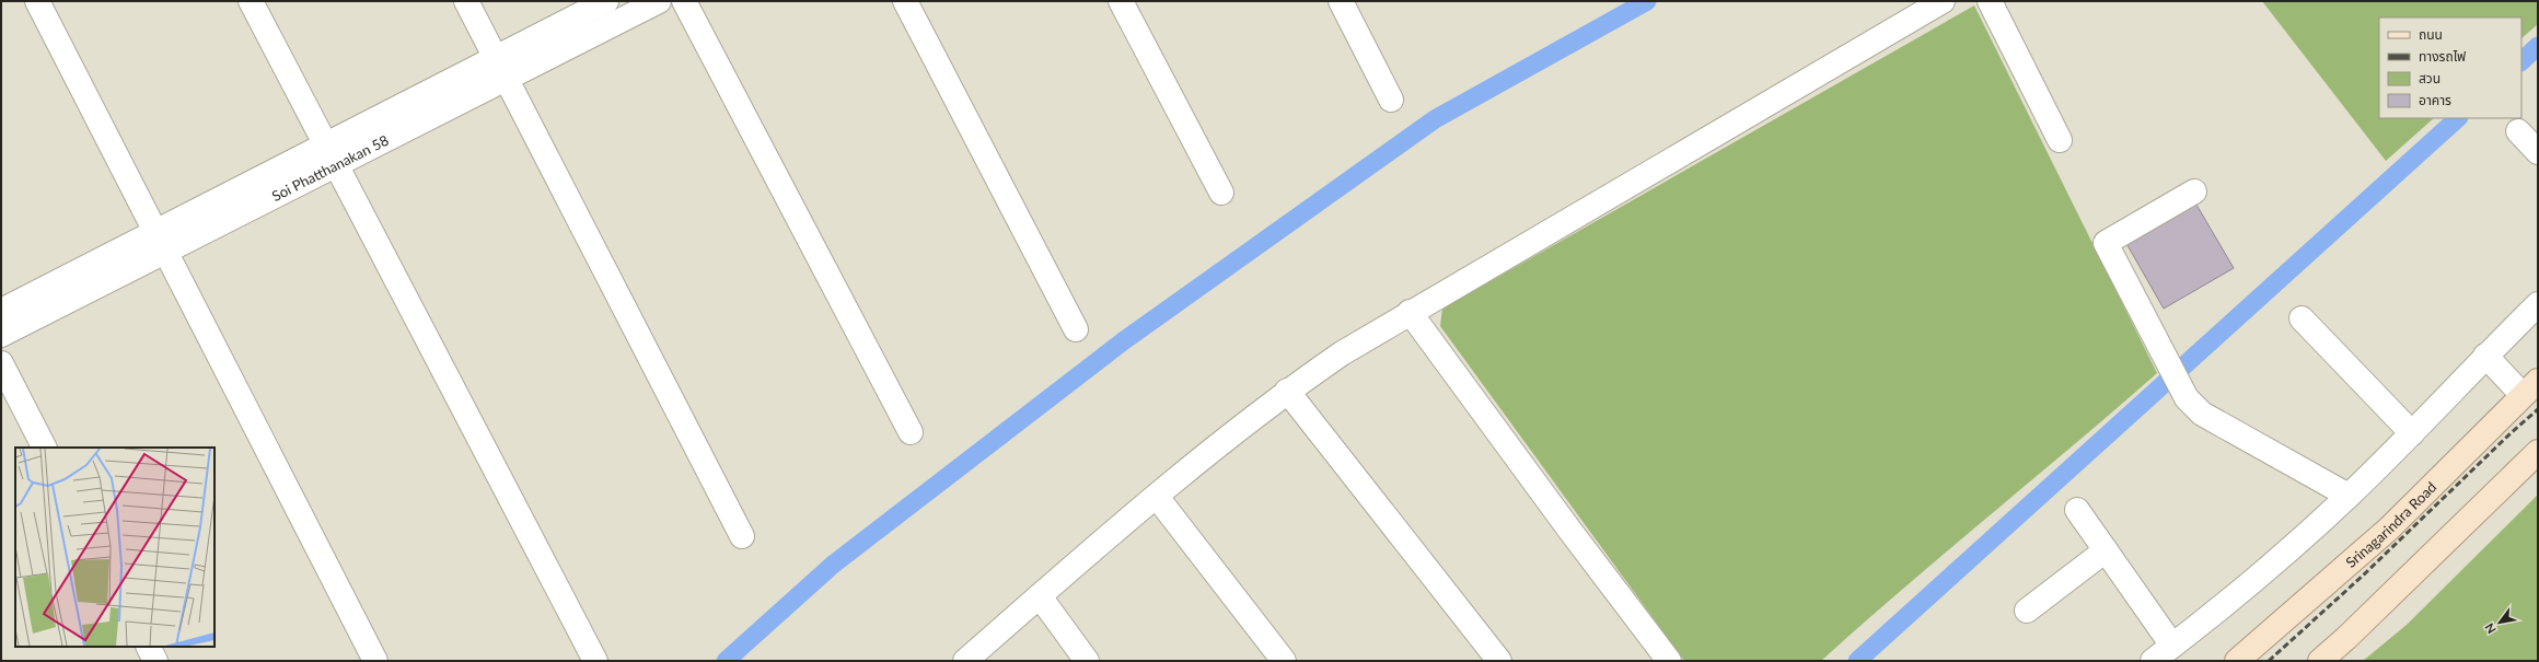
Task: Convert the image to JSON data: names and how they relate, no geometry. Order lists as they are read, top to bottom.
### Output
{
  "streets": {
    "main road": ["Srinagarindra Road"],
    "street": ["Soi Phatthanakan 58"]
  },
  "legend": [
    "ถนน",
    "ทางรถไฟ",
    "สวน",
    "อาคาร"
  ],
  "north": "bottom left"
}
